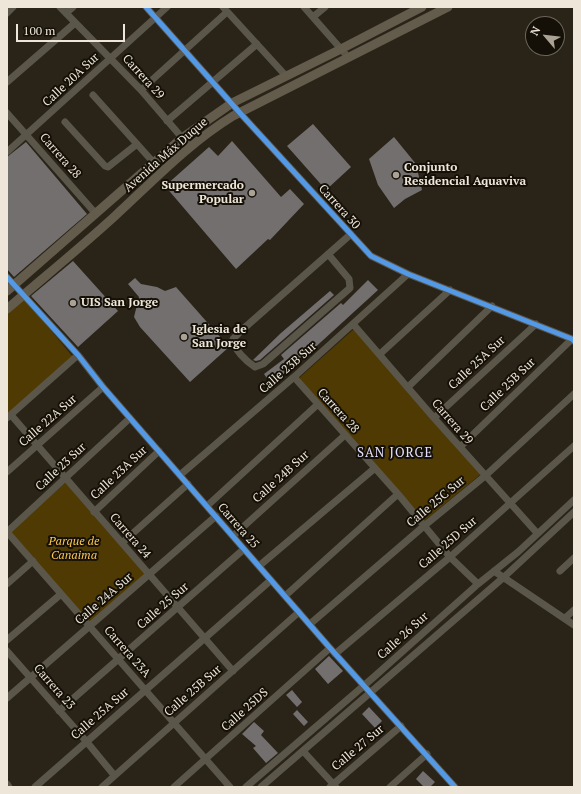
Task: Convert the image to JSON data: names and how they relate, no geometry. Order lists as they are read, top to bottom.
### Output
{
  "streets": {
    "main road": ["Avenida Máx Duque"],
    "street": [
      "Carrera 29",
      "Calle 20A Sur",
      "Carrera 28",
      "Carrera 30",
      "Calle 25A Sur",
      "Calle 23B Sur",
      "Calle 25B Sur",
      "Calle 22A Sur",
      "Calle 23 Sur",
      "Calle 23A Sur",
      "Calle 24B Sur",
      "Calle 25C Sur",
      "Carrera 25",
      "Carrera 24",
      "Calle 25D Sur",
      "Calle 24A Sur",
      "Calle 25 Sur",
      "Calle 26 Sur",
      "Carrera 23A",
      "Carrera 23",
      "Calle 25DS",
      "Calle 27 Sur"
    ]
  },
  "crossings": [
    ["Carrera 29", "Calle 20A Sur"],
    ["Carrera 29", "Avenida Máx Duque"],
    ["Carrera 29", "Calle 25A Sur"],
    ["Carrera 29", "Calle 23B Sur"],
    ["Carrera 29", "Calle 25B Sur"],
    ["Carrera 29", "Calle 25C Sur"],
    ["Carrera 29", "Calle 25D Sur"],
    ["Carrera 29", "Calle 26 Sur"],
    ["Calle 20A Sur", "Carrera 28"],
    ["Calle 20A Sur", "Carrera 30"],
    ["Avenida Máx Duque", "Carrera 28"],
    ["Avenida Máx Duque", "Carrera 30"],
    ["Avenida Máx Duque", "Carrera 25"],
    ["Carrera 28", "Calle 23B Sur"],
    ["Carrera 28", "Calle 24B Sur"],
    ["Carrera 28", "Calle 25C Sur"],
    ["Carrera 28", "Calle 25D Sur"],
    ["Carrera 28", "Calle 26 Sur"],
    ["Carrera 30", "Calle 25A Sur"],
    ["Carrera 30", "Calle 23B Sur"],
    ["Carrera 30", "Calle 25B Sur"],
    ["Calle 25A Sur", "Carrera 25"],
    ["Calle 25A Sur", "Carrera 24"],
    ["Calle 25A Sur", "Carrera 23A"],
    ["Calle 25A Sur", "Carrera 23"],
    ["Calle 23B Sur", "Carrera 25"],
    ["Calle 25B Sur", "Carrera 25"],
    ["Calle 25B Sur", "Carrera 24"],
    ["Calle 25B Sur", "Carrera 23A"],
    ["Calle 25B Sur", "Carrera 23"],
    ["Calle 22A Sur", "Carrera 25"],
    ["Calle 22A Sur", "Carrera 24"],
    ["Calle 23 Sur", "Carrera 25"],
    ["Calle 23 Sur", "Carrera 24"],
    ["Calle 23 Sur", "Carrera 23A"],
    ["Calle 23A Sur", "Carrera 25"],
    ["Calle 23A Sur", "Carrera 24"],
    ["Calle 24B Sur", "Carrera 25"],
    ["Calle 25C Sur", "Carrera 25"],
    ["Carrera 25", "Calle 25D Sur"],
    ["Carrera 25", "Calle 24A Sur"],
    ["Carrera 25", "Calle 25 Sur"],
    ["Carrera 25", "Calle 26 Sur"],
    ["Carrera 25", "Calle 25DS"],
    ["Carrera 25", "Calle 27 Sur"],
    ["Carrera 24", "Calle 24A Sur"],
    ["Carrera 24", "Calle 25 Sur"],
    ["Calle 25D Sur", "Calle 25DS"],
    ["Calle 24A Sur", "Carrera 23A"],
    ["Calle 24A Sur", "Carrera 23"],
    ["Calle 25 Sur", "Carrera 23A"],
    ["Calle 25 Sur", "Carrera 23"],
    ["Carrera 23A", "Calle 25DS"]
  ],
  "districts": ["SAN JORGE"],
  "parks": ["Parque de Canaima"],
  "places": [
    "Conjunto Residencial Aquaviva",
    "Supermercado Popular",
    "UIS San Jorge",
    "Iglesia de San Jorge"
  ],
  "scale_bar": "100 m",
  "north": "top left"
}
